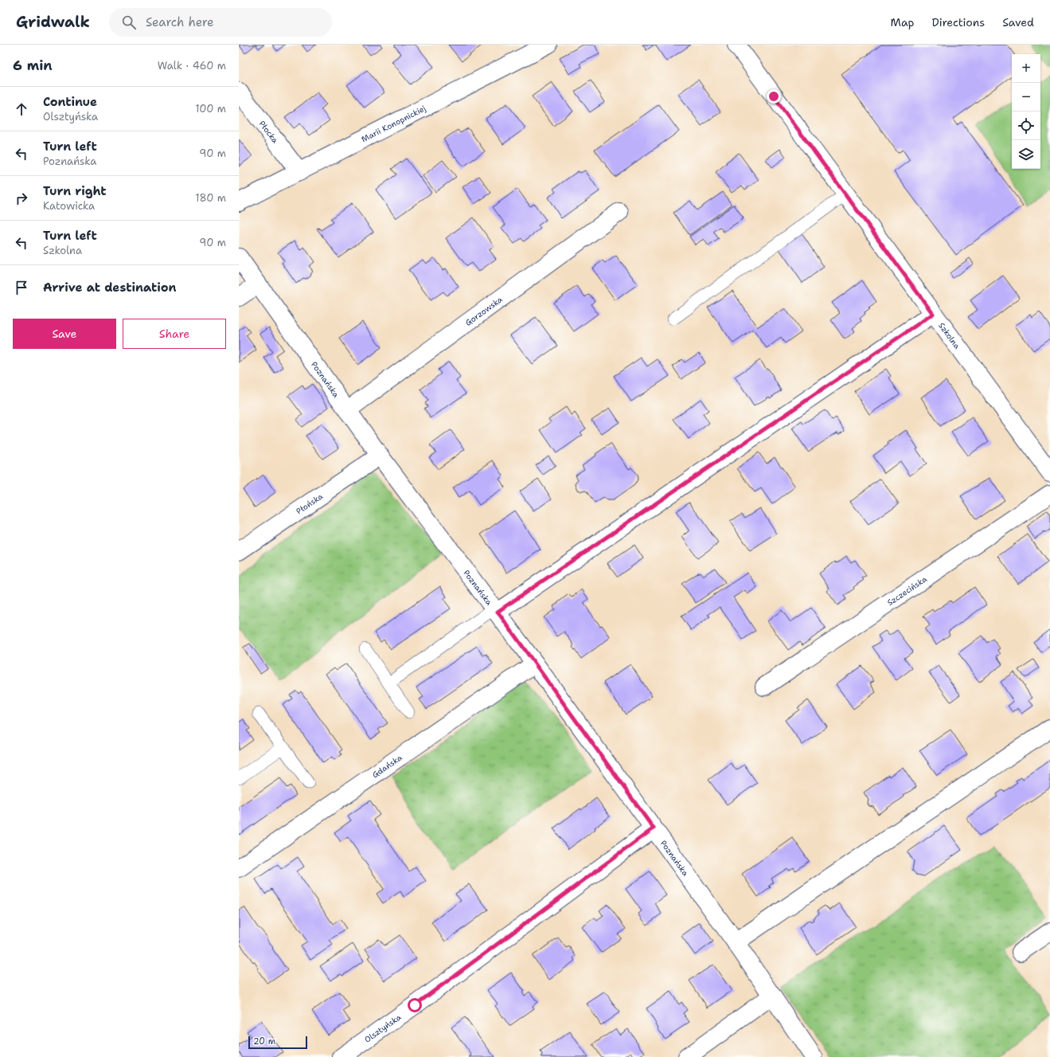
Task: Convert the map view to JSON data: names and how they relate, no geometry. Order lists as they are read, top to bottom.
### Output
{
  "streets": {
    "street": [
      "Marii Konopnickiej",
      "Płocka",
      "Gorzowska",
      "Szkolna",
      "Poznańska",
      "Płońska",
      "Szczecińska",
      "Gdańska",
      "Olsztyńska"
    ]
  },
  "crossings": [
    ["Marii Konopnickiej", "Płocka"],
    ["Gorzowska", "Poznańska"],
    ["Poznańska", "Płońska"],
    ["Poznańska", "Gdańska"],
    ["Poznańska", "Olsztyńska"]
  ],
  "scale_bar": "20 m",
  "page": {
    "header": "Gridwalk",
    "search": "Search here",
    "nav": ["Map", "Directions", "Saved"],
    "heading": ["6 min", "Walk · 460 m"],
    "map_buttons": ["+", "−"],
    "list": [
      ["Continue", "Olsztyńska", "100 m"],
      ["Turn left", "Poznańska", "90 m"],
      ["Turn right", "Katowicka", "180 m"],
      ["Turn left", "Szkolna", "90 m"],
      "Arrive at destination"
    ],
    "buttons": ["Save", "Share"],
    "scale": "20 m"
  }
}
